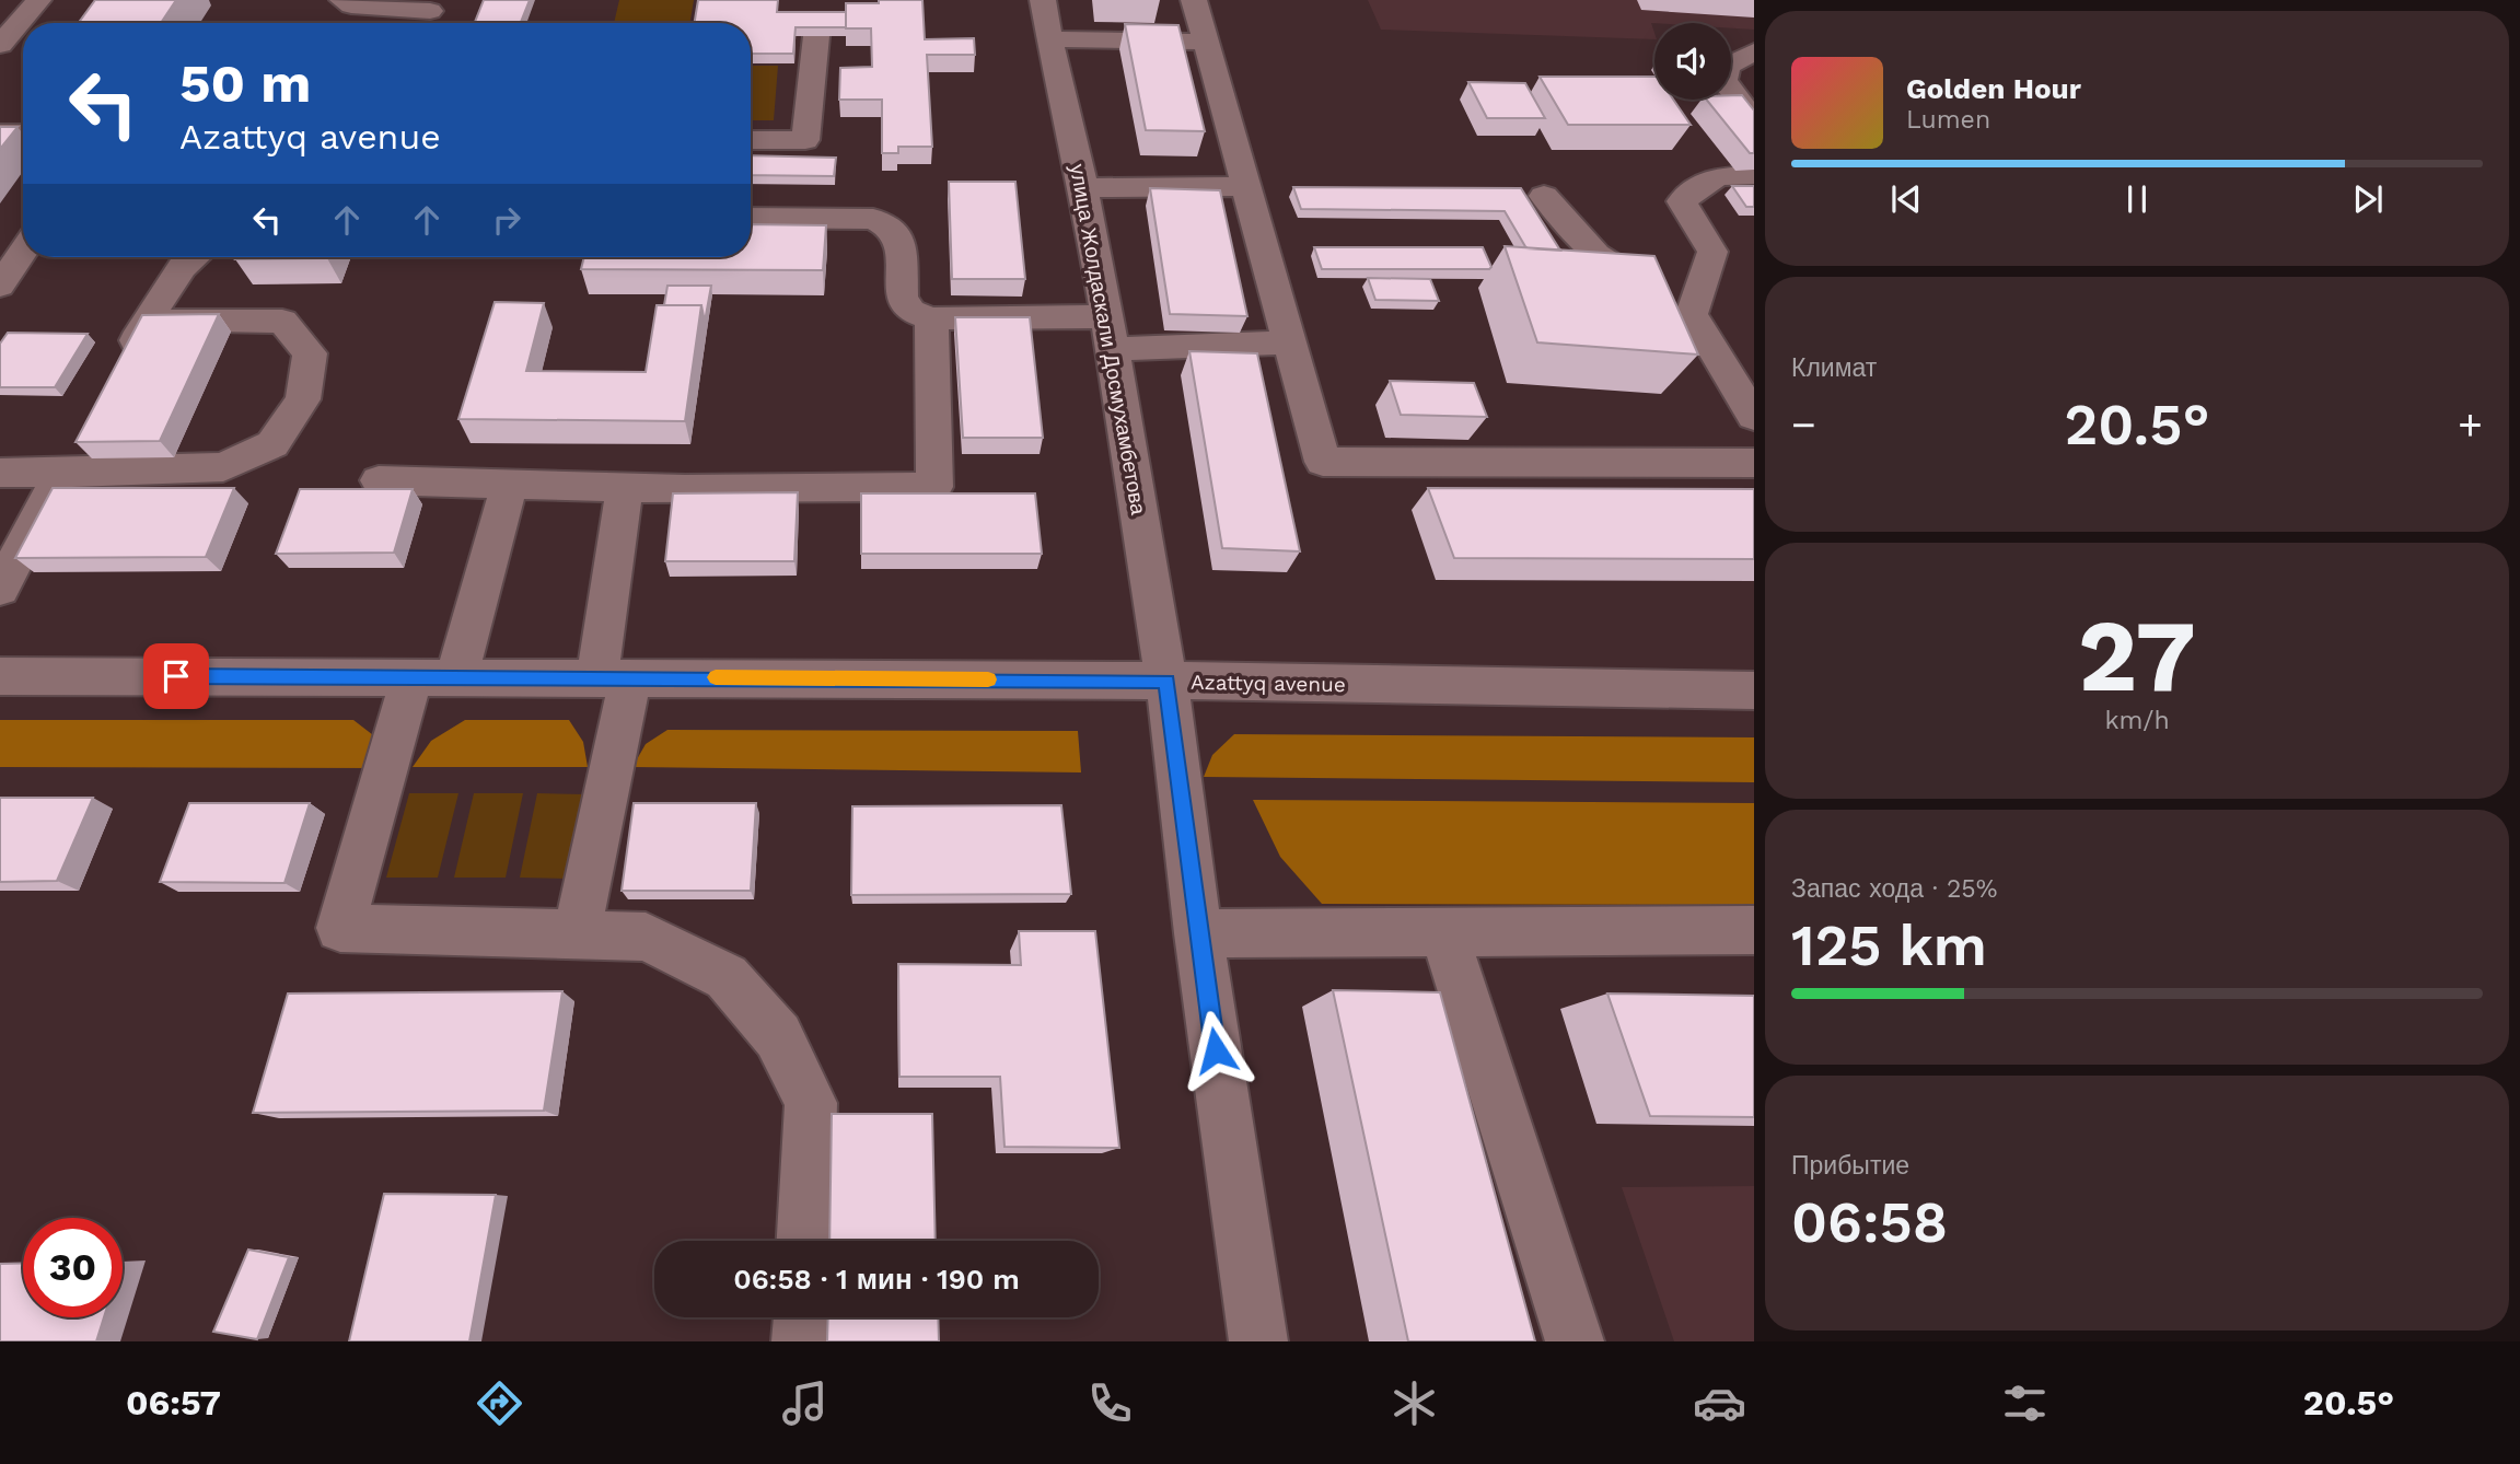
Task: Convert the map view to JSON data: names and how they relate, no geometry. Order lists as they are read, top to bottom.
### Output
{
  "streets": {
    "street": ["улица Жолдаскали Досмухамбетова", "Azattyq avenue"]
  },
  "crossings": [
    ["улица Жолдаскали Досмухамбетова", "Azattyq avenue"]
  ],
  "page": {
    "turn": ["50 m", "Azattyq avenue"],
    "song": ["Golden Hour", "Lumen"],
    "tile": [
      "Климат",
      ["27", "km/h"],
      ["Запас хода · 25%", "125 km"],
      ["Прибытие", "06:58"]
    ],
    "heat": ["−", "20.5°", "+"],
    "limit": "30",
    "trip": "06:58 · 1 мин · 190 m",
    "tabs": ["06:57", "20.5°"]
  }
}
